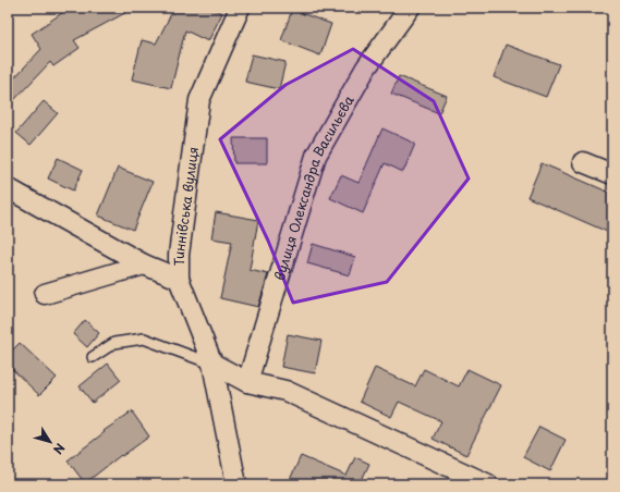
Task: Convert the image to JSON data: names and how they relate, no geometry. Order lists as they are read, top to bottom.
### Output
{
  "streets": {
    "street": ["вулиця Олександра Васильєва", "Тиннівська вулиця"]
  },
  "north": "bottom right"
}
